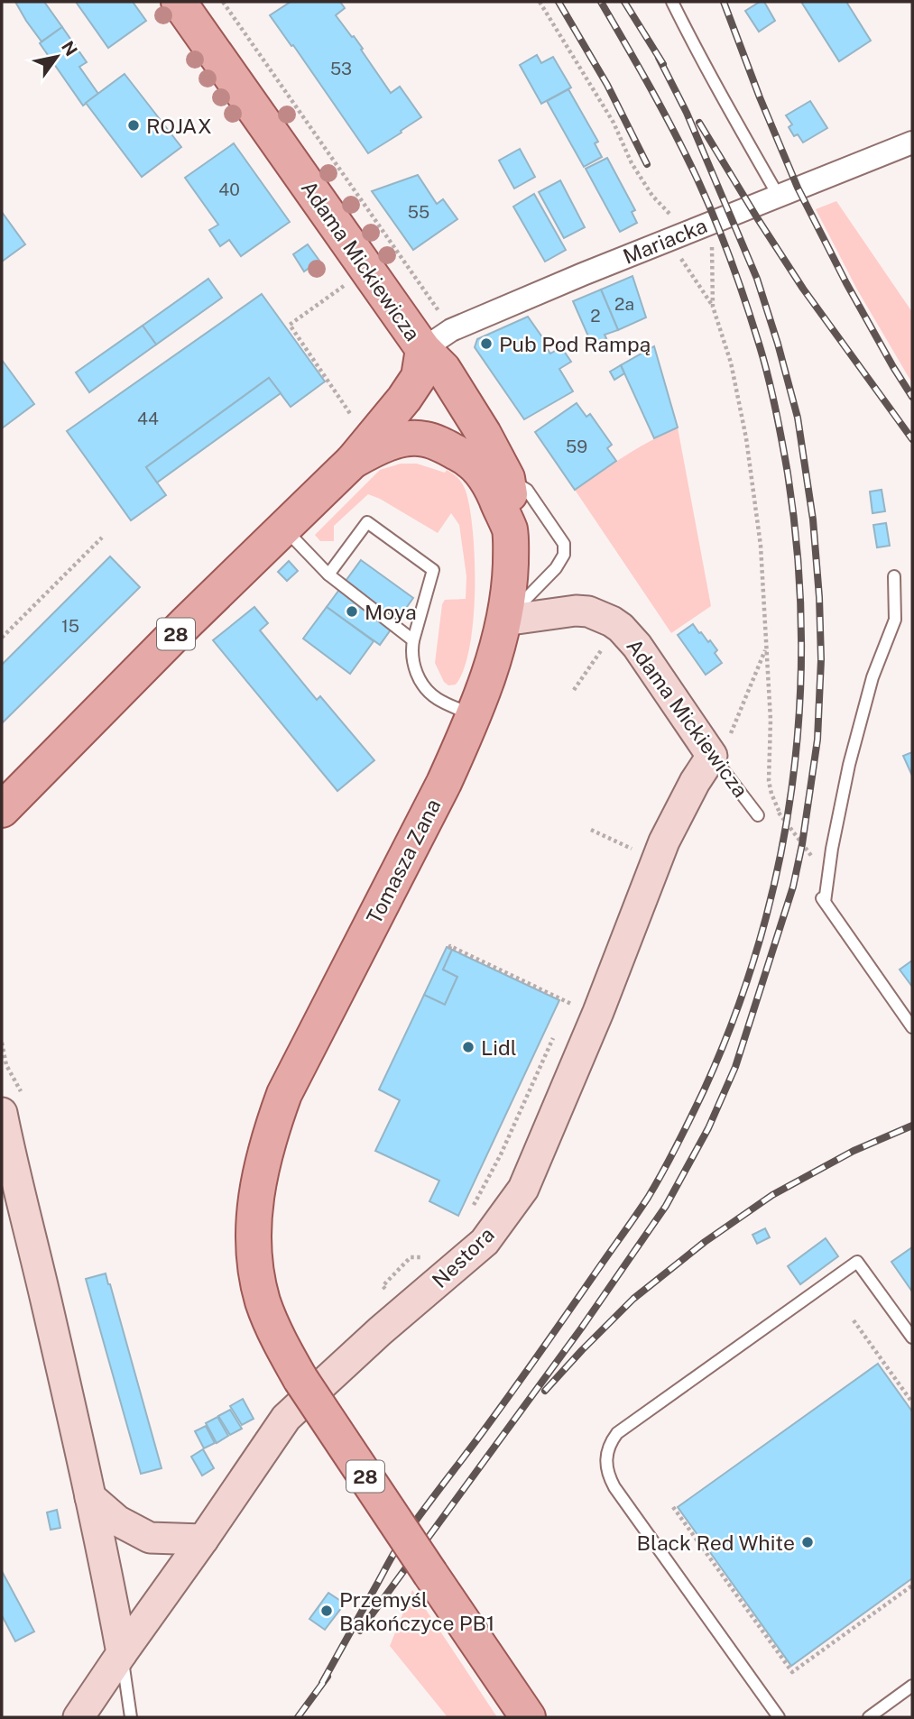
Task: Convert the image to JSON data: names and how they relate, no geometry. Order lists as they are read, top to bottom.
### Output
{
  "streets": {
    "main road": ["Adama Mickiewicza", "28", "Tomasza Zana"],
    "street": ["Mariacka", "Nestora"]
  },
  "crossings": [
    ["Mariacka", "Adama Mickiewicza"],
    ["Adama Mickiewicza", "Tomasza Zana"],
    ["Adama Mickiewicza", "Nestora"],
    ["28", "Tomasza Zana"]
  ],
  "places": [
    "ROJAX",
    "Pub Pod Rampą",
    "Moya",
    "Lidl",
    "Black Red White",
    "Przemyśl Bakończyce PB1"
  ],
  "house_numbers": [
    "53",
    "40",
    "55",
    "2a",
    "2",
    "44",
    "59",
    "15"
  ],
  "north": "top right"
}
